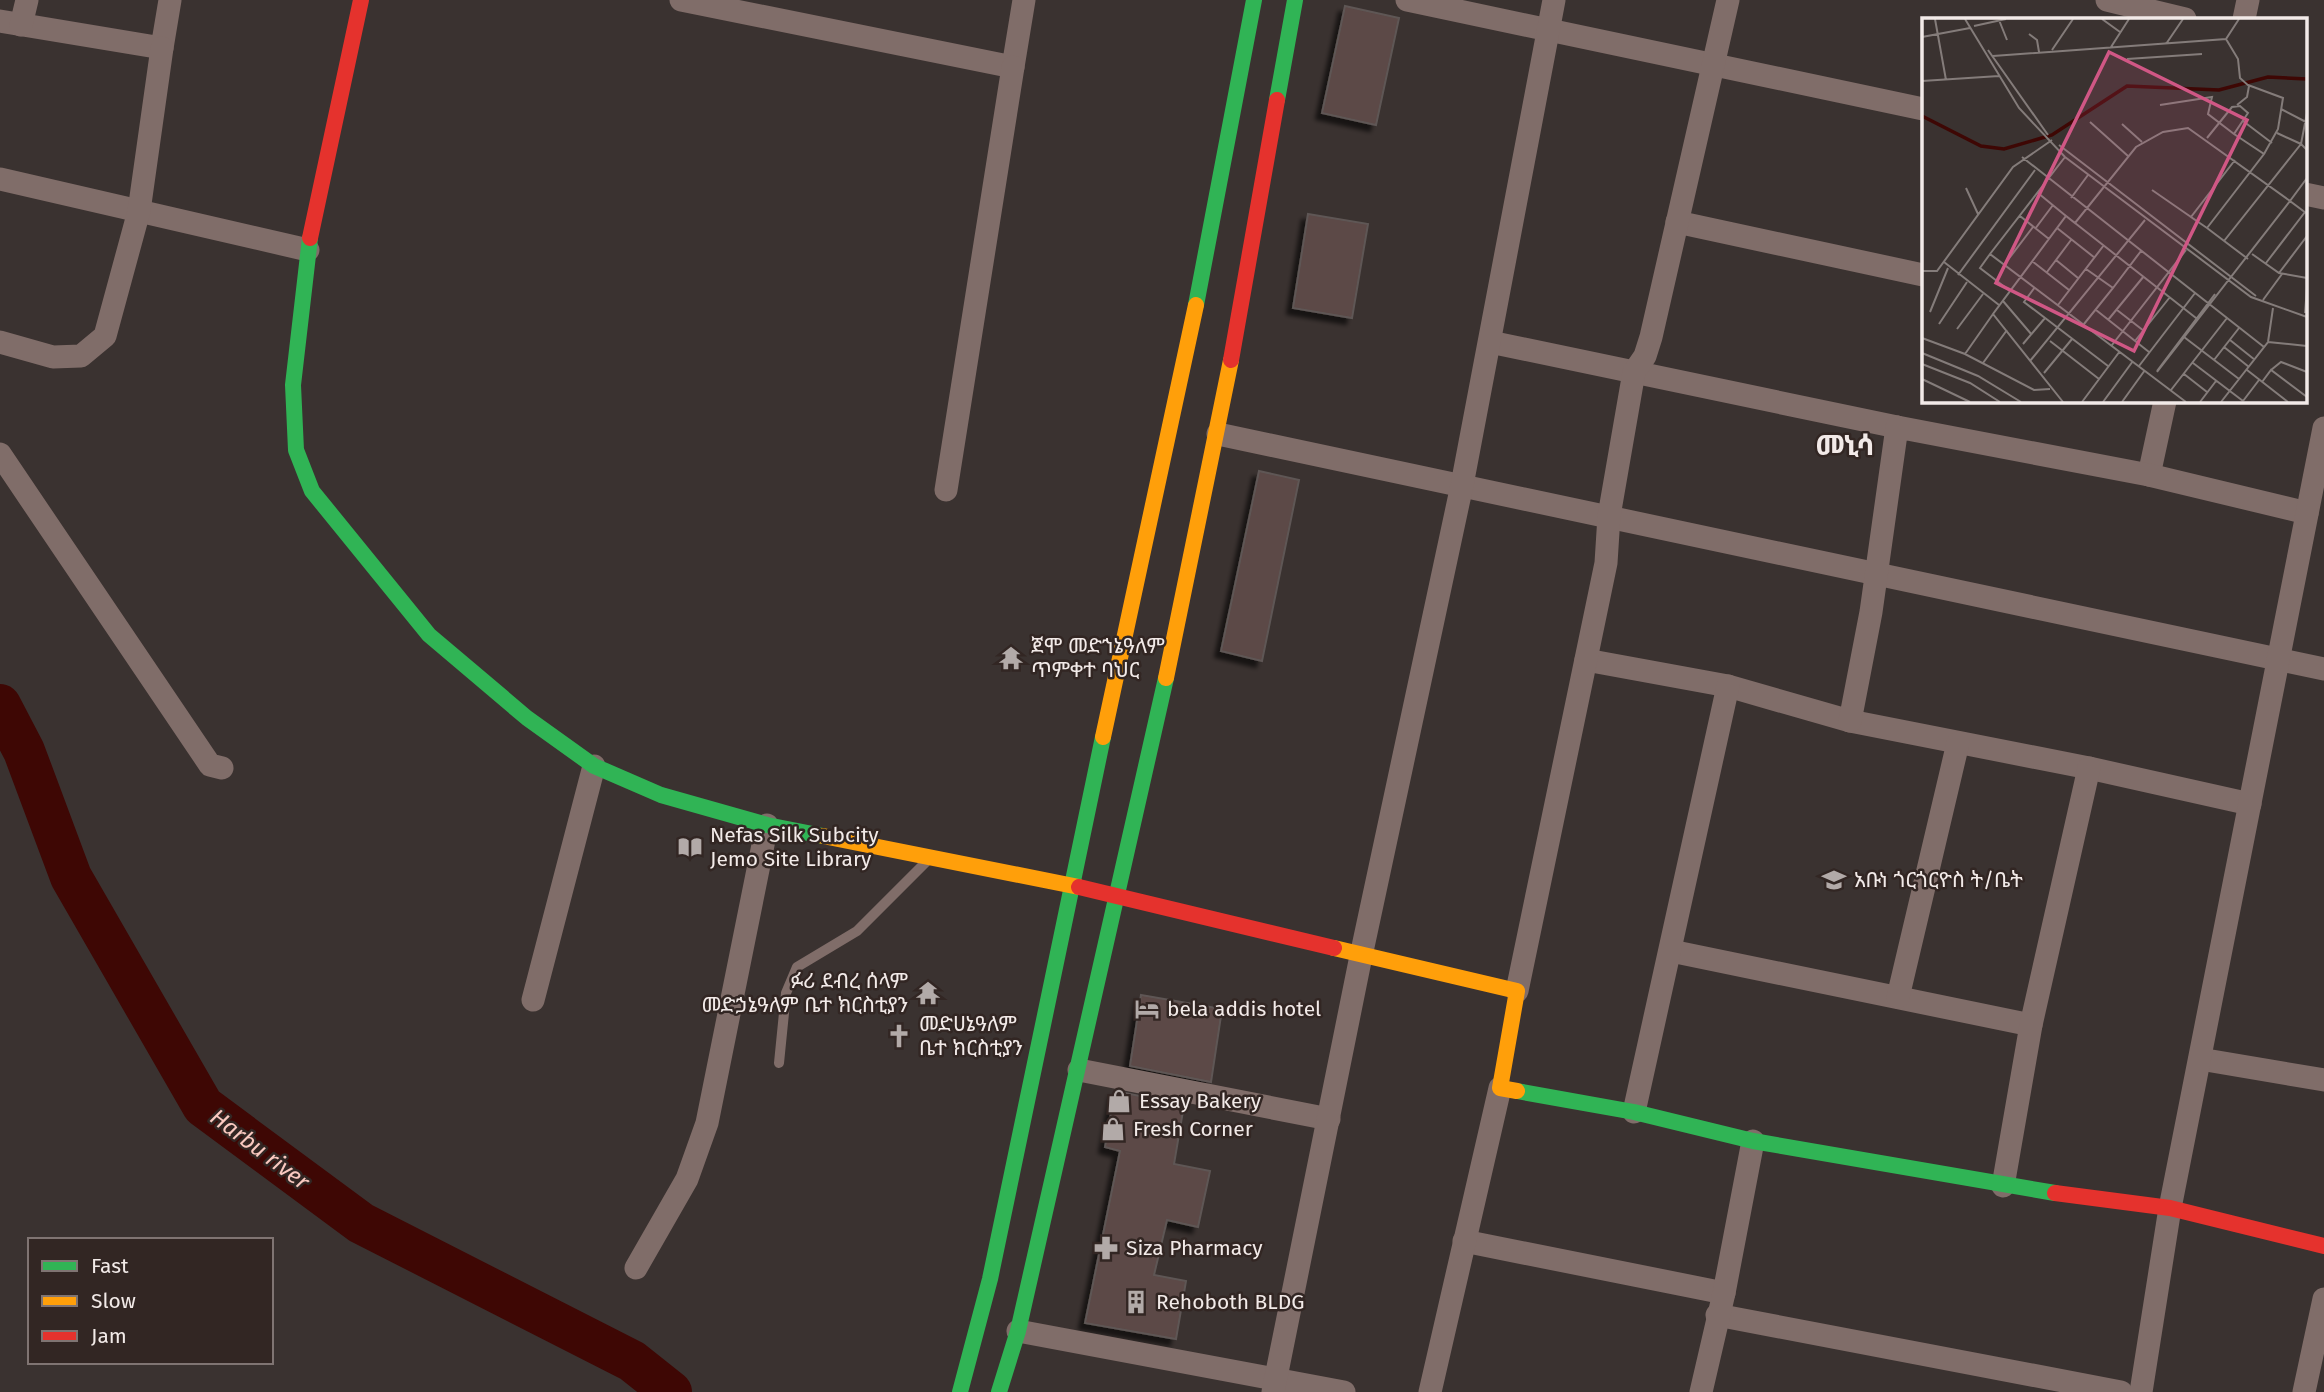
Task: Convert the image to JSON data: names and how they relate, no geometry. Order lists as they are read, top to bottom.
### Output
{
  "districts": ["መኒሳ"],
  "water": ["Harbu river"],
  "places": {
    "temple": ["ጀሞ መድኀኔዓለም ጥምቀተ ባህር", "ፉሪ ደብረ ሰላም መድኃኔዓለም ቤተ ክርስቲያን"],
    "library": ["Nefas Silk Subcity Jemo Site Library"],
    "school or university": ["አቡነ ጎርጎርዮስ ት/ቤት"],
    "hotel": ["bela addis hotel"],
    "church": ["መድሀኔዓለም ቤተ ክርስቲያን"],
    "shop": ["Essay Bakery", "Fresh Corner"],
    "pharmacy": ["Siza Pharmacy"],
    "building": ["Rehoboth BLDG"]
  },
  "legend": ["Fast", "Slow", "Jam"]
}
